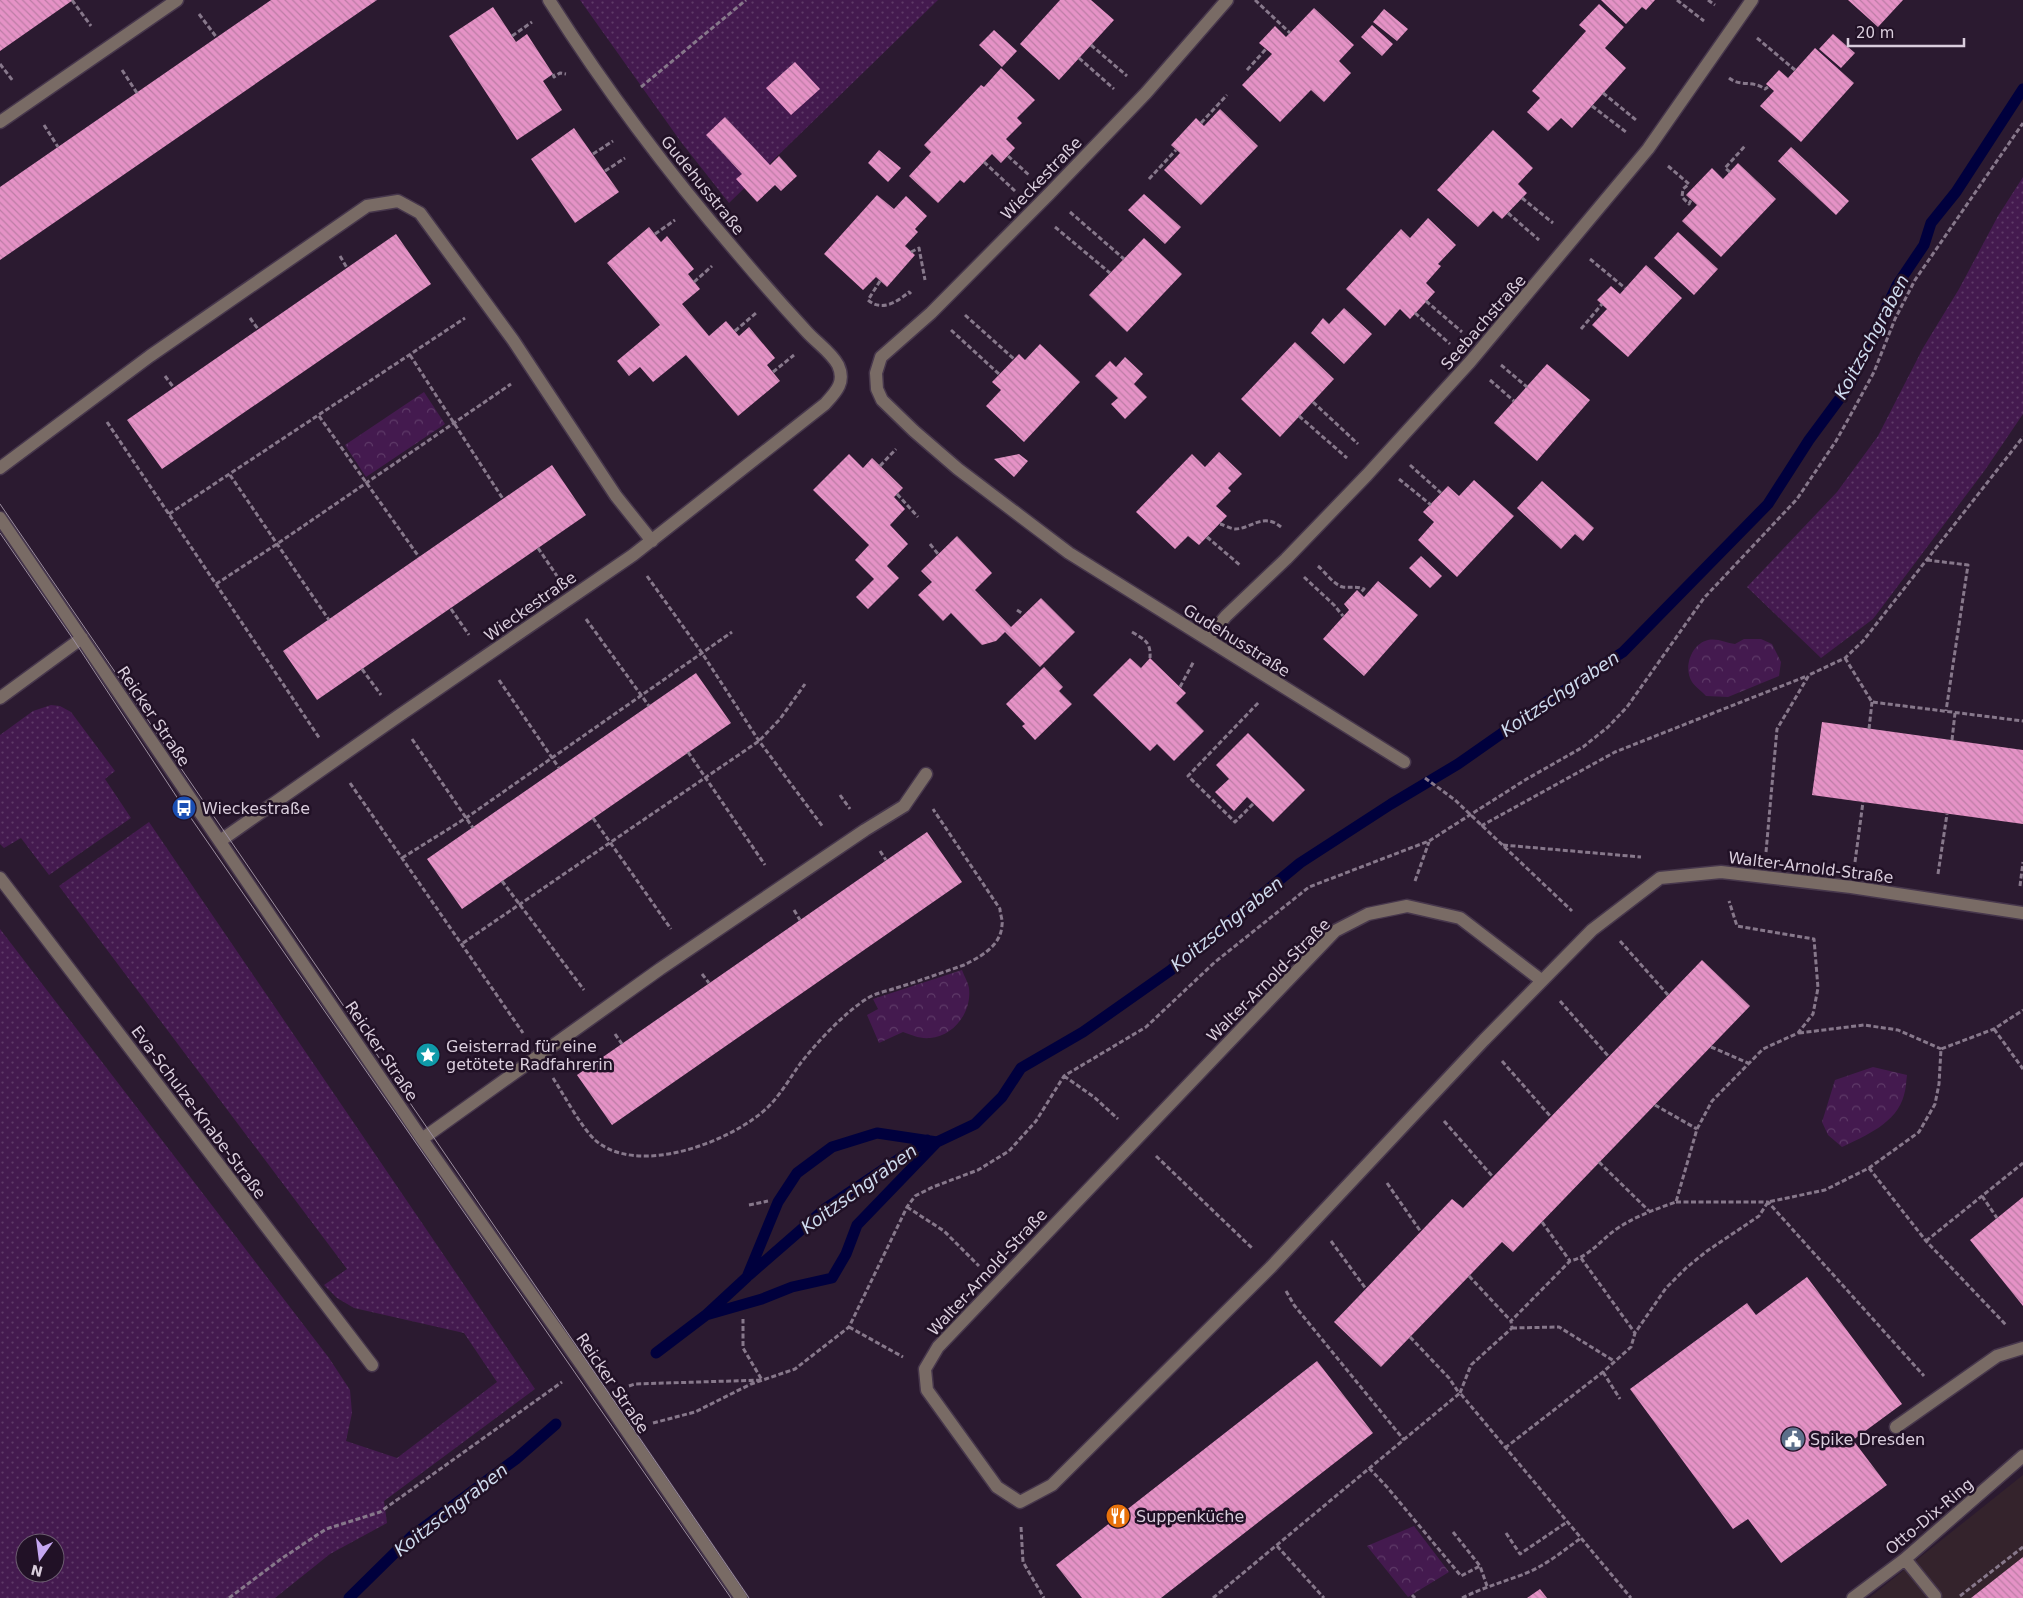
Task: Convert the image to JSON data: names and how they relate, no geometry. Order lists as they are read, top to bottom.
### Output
{
  "streets": {
    "street": [
      "Wieckestraße",
      "Gudehusstraße",
      "Seebachstraße",
      "Reicker Straße",
      "Walter-Arnold-Straße",
      "Eva-Schulze-Knabe-Straße",
      "Otto-Dix-Ring"
    ]
  },
  "crossings": [
    ["Wieckestraße", "Gudehusstraße"],
    ["Wieckestraße", "Reicker Straße"],
    ["Gudehusstraße", "Seebachstraße"]
  ],
  "water": ["Koitzschgraben"],
  "places": {
    "bus stop": ["Wieckestraße"],
    "place": ["Geisterrad für eine getötete Radfahrerin"],
    "public building": ["Spike Dresden"],
    "restaurant": ["Suppenküche"]
  },
  "scale_bar": "20 m",
  "north": "bottom"
}
